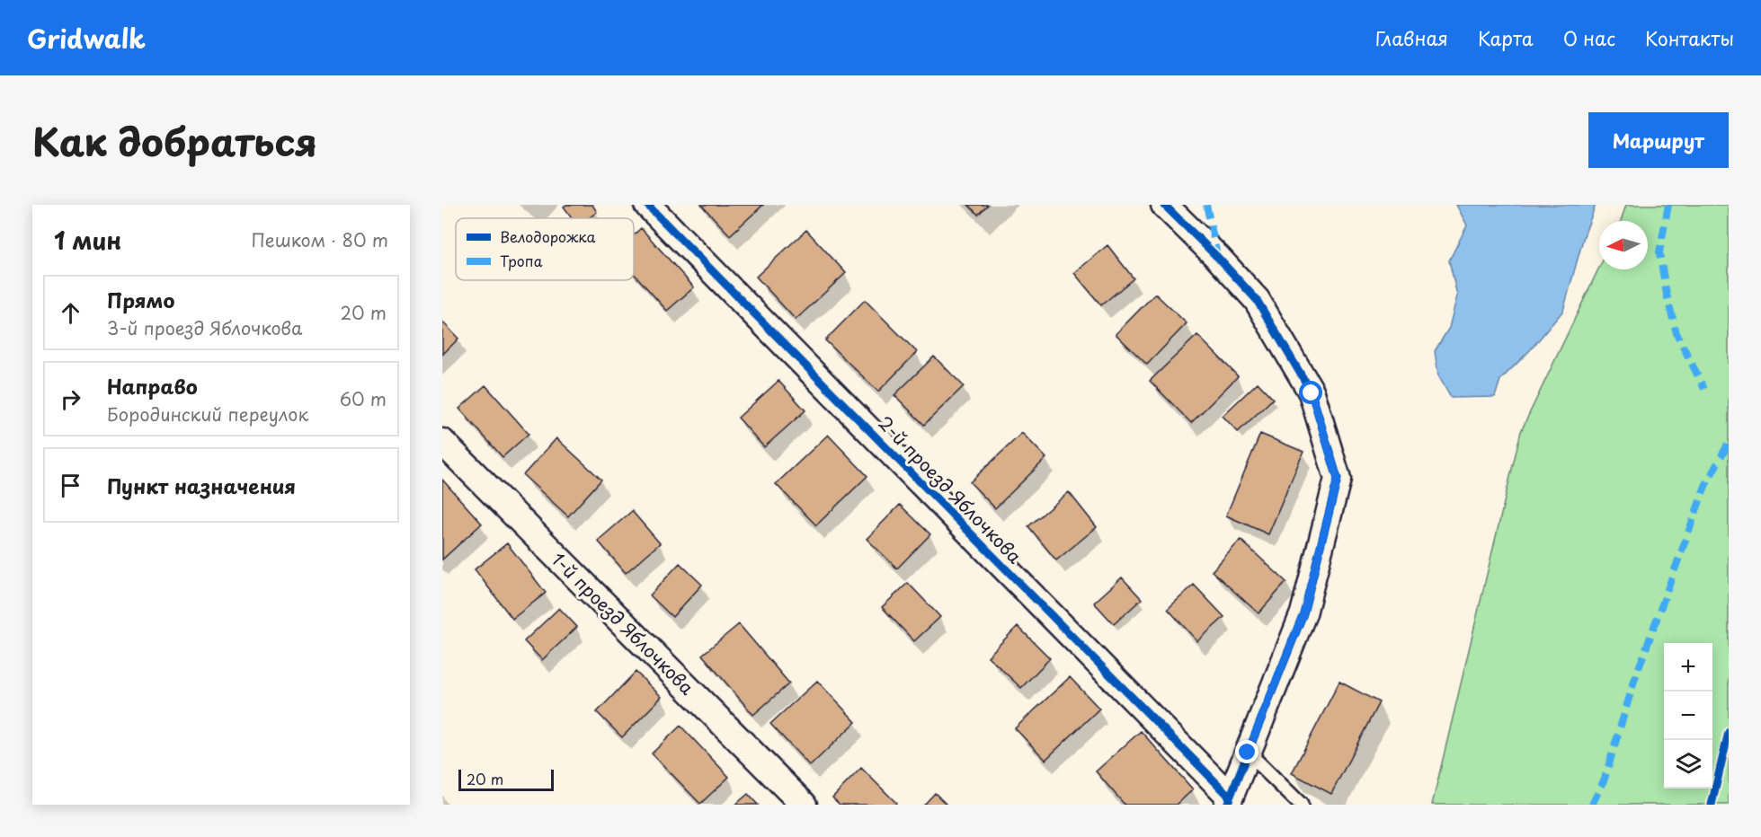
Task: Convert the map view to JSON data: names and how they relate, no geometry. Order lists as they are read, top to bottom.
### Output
{
  "streets": {
    "street": ["2-й проезд Яблочкова", "1-й проезд Яблочкова"]
  },
  "legend": ["Велодорожка", "Тропа"],
  "scale_bar": "20 m",
  "north": "left",
  "page": {
    "header": "Gridwalk",
    "nav": [
      "Главная",
      "Карта",
      "О нас",
      "Контакты"
    ],
    "title": "Как добраться",
    "buttons": "Маршрут",
    "heading": ["1 мин", "Пешком · 80 m"],
    "list": [
      ["Прямо", "3-й проезд Яблочкова", "20 m"],
      ["Направо", "Бородинский переулок", "60 m"],
      "Пункт назначения"
    ],
    "map_buttons": ["+", "−"],
    "scale": "20 m"
  }
}
